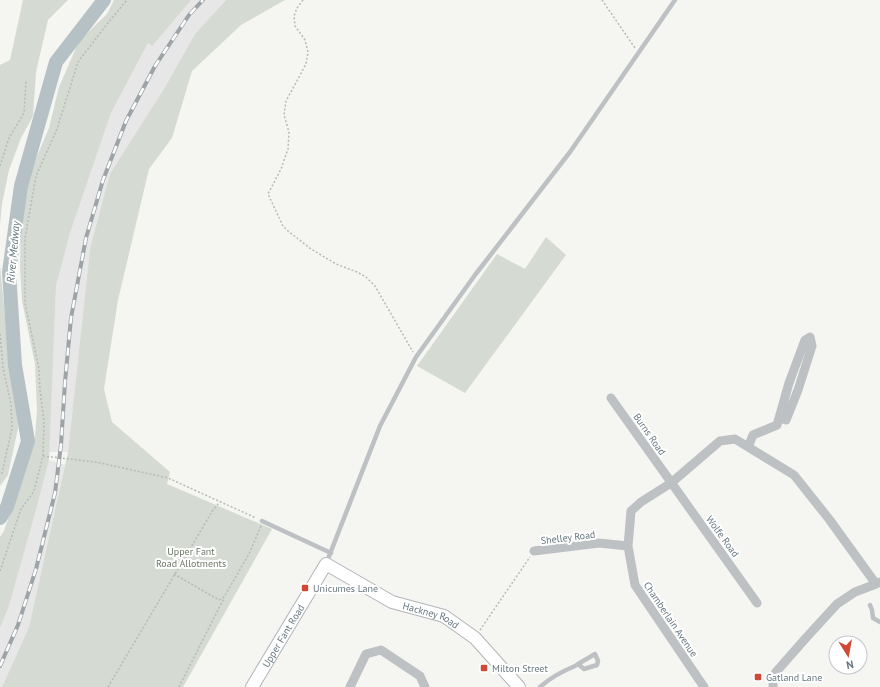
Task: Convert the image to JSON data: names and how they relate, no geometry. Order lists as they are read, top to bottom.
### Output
{
  "streets": {
    "street": [
      "Burns Road",
      "Wolfe Road",
      "Shelley Road",
      "Hackney Road",
      "Chamberlain Avenue",
      "Upper Fant Road"
    ]
  },
  "crossings": [
    ["Burns Road", "Wolfe Road"],
    ["Burns Road", "Chamberlain Avenue"],
    ["Wolfe Road", "Chamberlain Avenue"],
    ["Shelley Road", "Chamberlain Avenue"],
    ["Hackney Road", "Upper Fant Road"]
  ],
  "water": ["River Medway"],
  "parks": ["Upper Fant Road Allotments"],
  "places": {
    "transit": ["Unicumes Lane", "Milton Street", "Gatland Lane"]
  },
  "north": "bottom"
}
